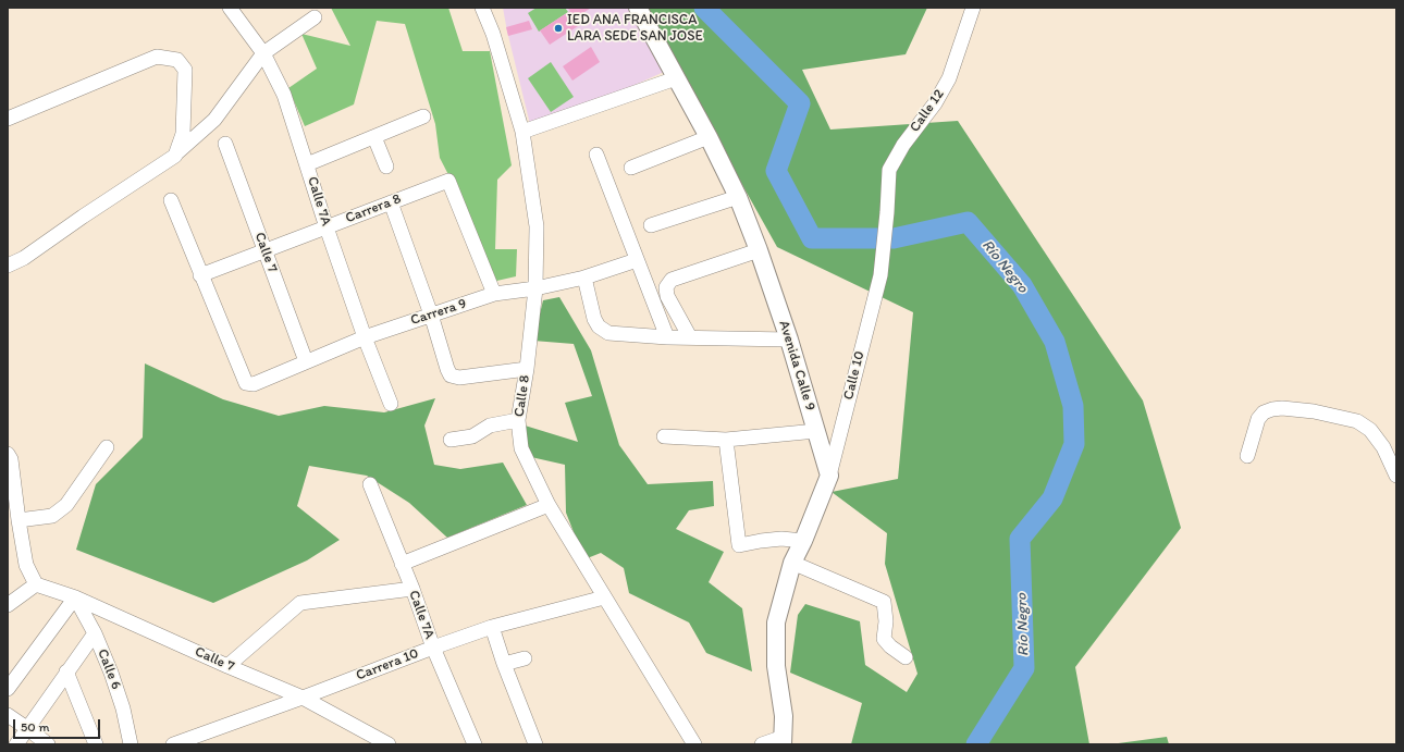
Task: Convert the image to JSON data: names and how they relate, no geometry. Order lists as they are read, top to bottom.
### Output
{
  "streets": {
    "street": [
      "Calle 12",
      "Calle 7A",
      "Carrera 8",
      "Calle 7",
      "Carrera 9",
      "Avenida Calle 9",
      "Calle 10",
      "Calle 8",
      "Carrera 10",
      "Calle 6"
    ]
  },
  "crossings": [
    ["Calle 12", "Calle 10"],
    ["Calle 7A", "Carrera 8"],
    ["Calle 7A", "Carrera 9"],
    ["Calle 7A", "Carrera 10"],
    ["Carrera 8", "Calle 7"],
    ["Carrera 8", "Carrera 9"],
    ["Calle 7", "Carrera 9"],
    ["Calle 7", "Carrera 10"],
    ["Calle 7", "Calle 6"],
    ["Carrera 9", "Calle 8"],
    ["Avenida Calle 9", "Calle 10"],
    ["Calle 8", "Carrera 10"]
  ],
  "water": ["Río Negro"],
  "places": ["IED ANA FRANCISCA LARA SEDE SAN JOSE"],
  "scale_bar": "50 m"
}
